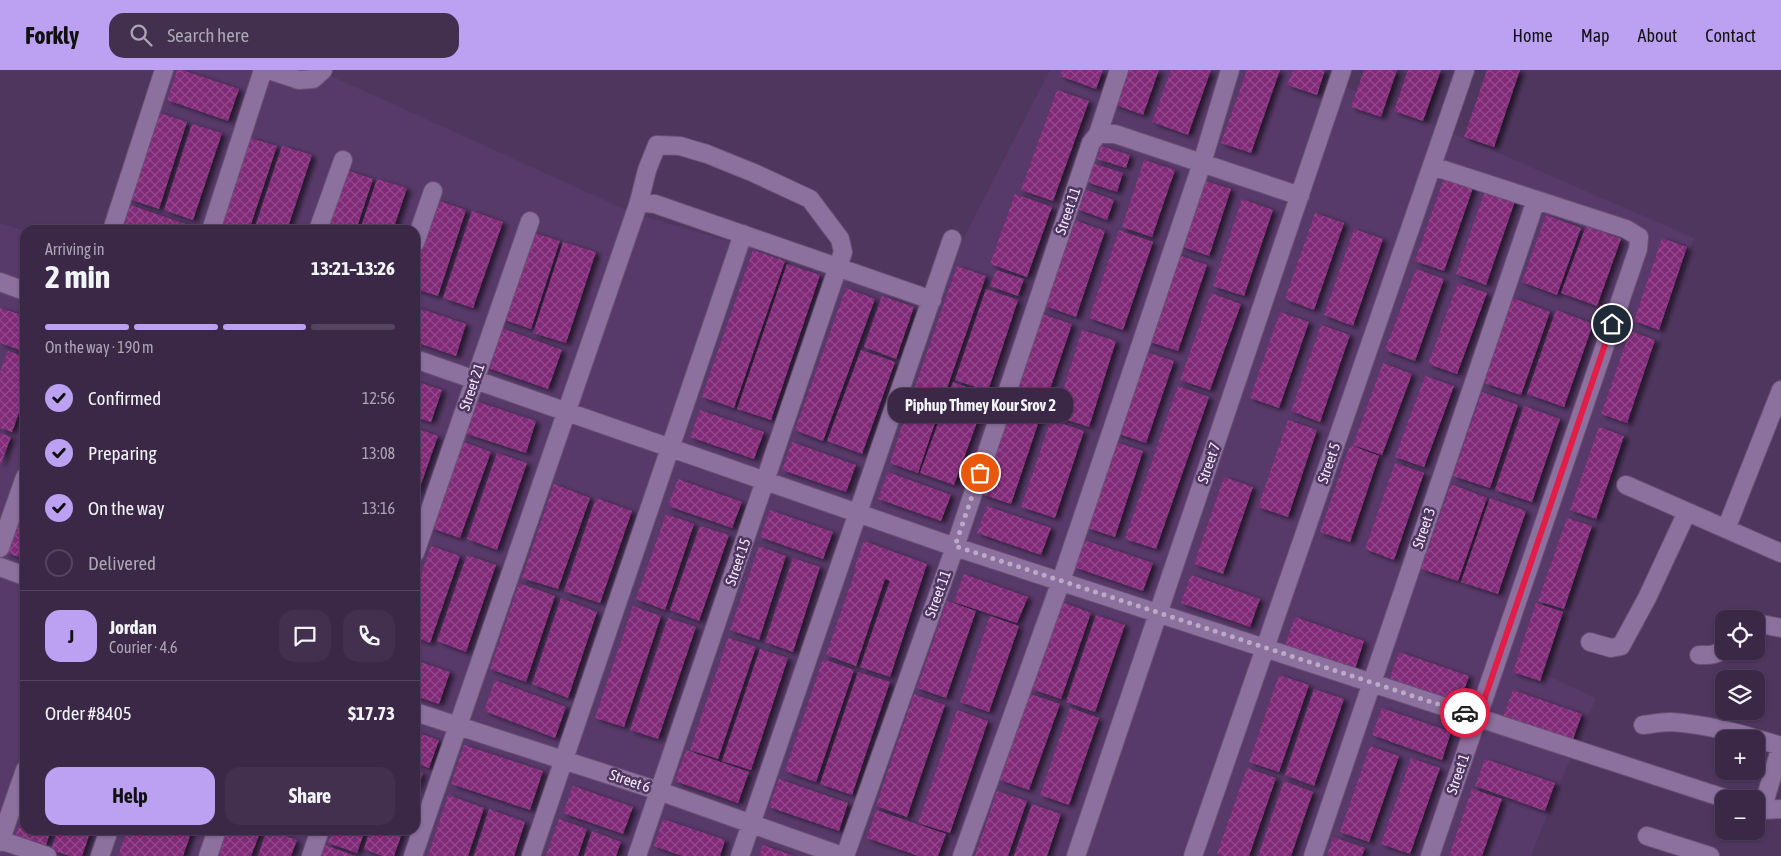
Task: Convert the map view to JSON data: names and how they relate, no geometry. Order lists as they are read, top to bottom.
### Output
{
  "streets": {
    "street": [
      "Street 11",
      "Street 21",
      "Street 7",
      "Street 5",
      "Street 3",
      "Street 15",
      "Street 1",
      "Street 6"
    ]
  },
  "crossings": [
    ["Street 11", "Street 6"],
    ["Street 3", "Street 1"],
    ["Street 15", "Street 6"]
  ],
  "places": ["Piphup Thmey Kour Srov 2"],
  "page": {
    "header": "Forkly",
    "search": "Search here",
    "nav": [
      "Home",
      "Map",
      "About",
      "Contact"
    ],
    "heading": ["2 min", "Arriving in", "13:21–13:26"],
    "panel": [
      "Jordan",
      "Courier · 4.6",
      "Order #8405",
      "$17.73"
    ],
    "bar": "On the way · 190 m",
    "list": [
      ["Confirmed", "12:56"],
      ["Preparing", "13:08"],
      ["On the way", "13:16"],
      "Delivered"
    ],
    "bubble": "Piphup Thmey Kour Srov 2",
    "map_buttons": ["+", "−"],
    "round": "J",
    "buttons": ["Help", "Share"]
  }
}
